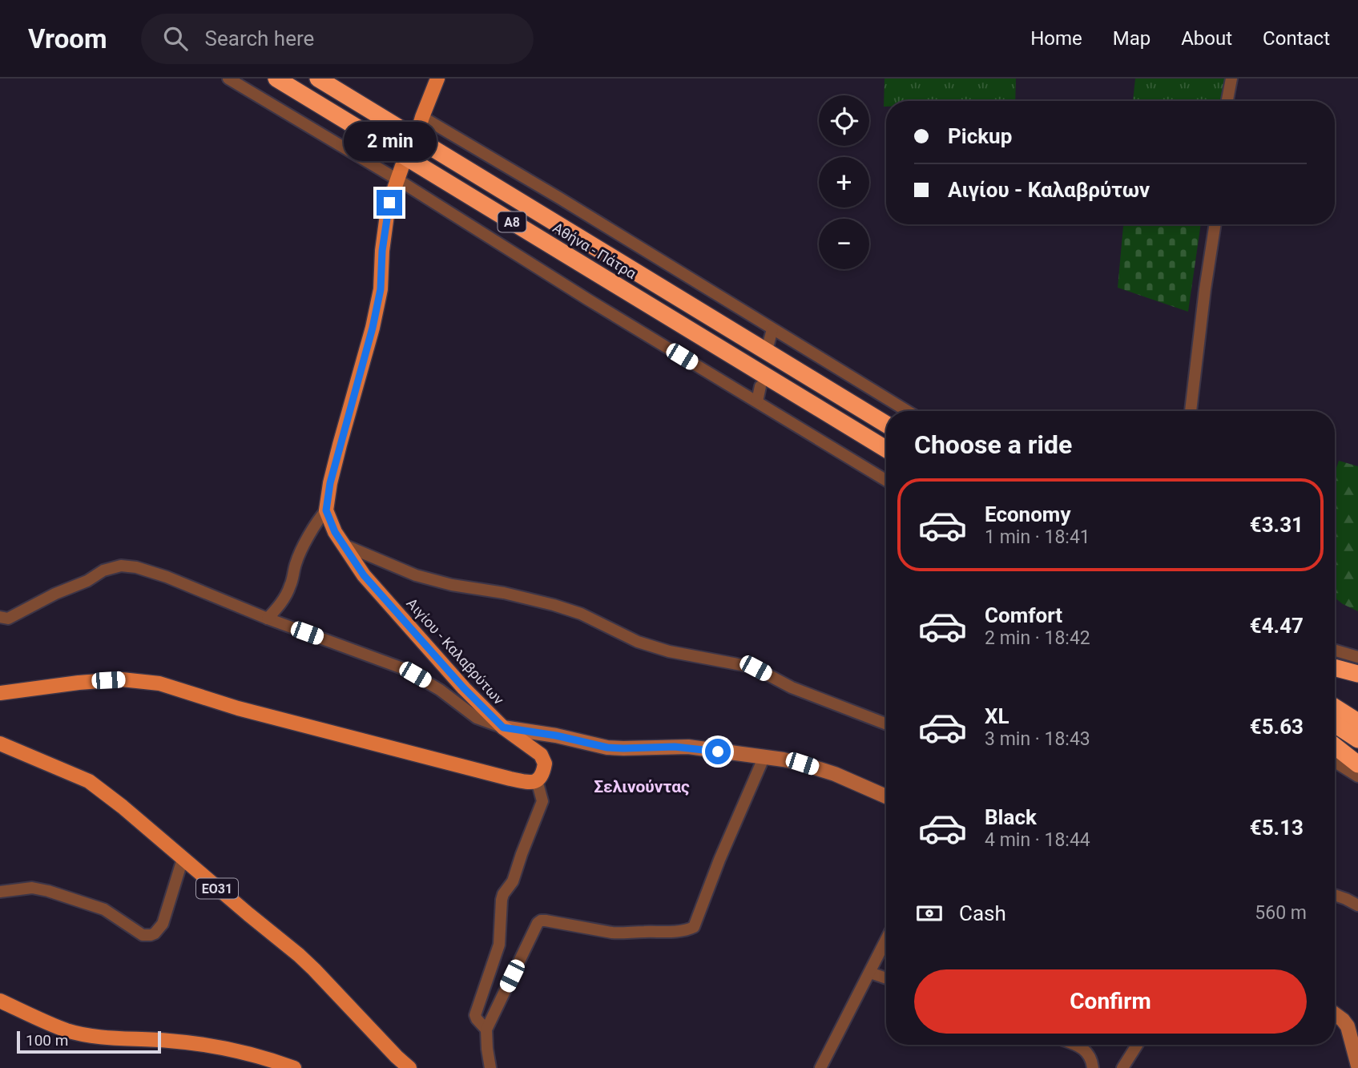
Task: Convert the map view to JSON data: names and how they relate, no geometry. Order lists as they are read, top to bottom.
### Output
{
  "streets": {
    "highway": ["Α8", "Αθήνα - Πάτρα"],
    "main road": ["Αιγίου - Καλαβρύτων", "ΕΟ31"]
  },
  "districts": ["Σελινούντας"],
  "scale_bar": "100 m",
  "page": {
    "header": "Vroom",
    "search": "Search here",
    "nav": [
      "Home",
      "Map",
      "About",
      "Contact"
    ],
    "map_buttons": ["+", "−"],
    "banner": ["Pickup", "Αιγίου - Καλαβρύτων"],
    "bubble": "2 min",
    "heading": "Choose a ride",
    "list": [
      {
        "name": "Economy",
        "note": "1 min · 18:41",
        "value": "€3.31"
      },
      {
        "name": "Comfort",
        "note": "2 min · 18:42",
        "value": "€4.47"
      },
      {
        "name": "XL",
        "note": "3 min · 18:43",
        "value": "€5.63"
      },
      {
        "name": "Black",
        "note": "4 min · 18:44",
        "value": "€5.13"
      }
    ],
    "pay": ["Cash", "560 m"],
    "buttons": "Confirm",
    "scale": "100 m"
  }
}
